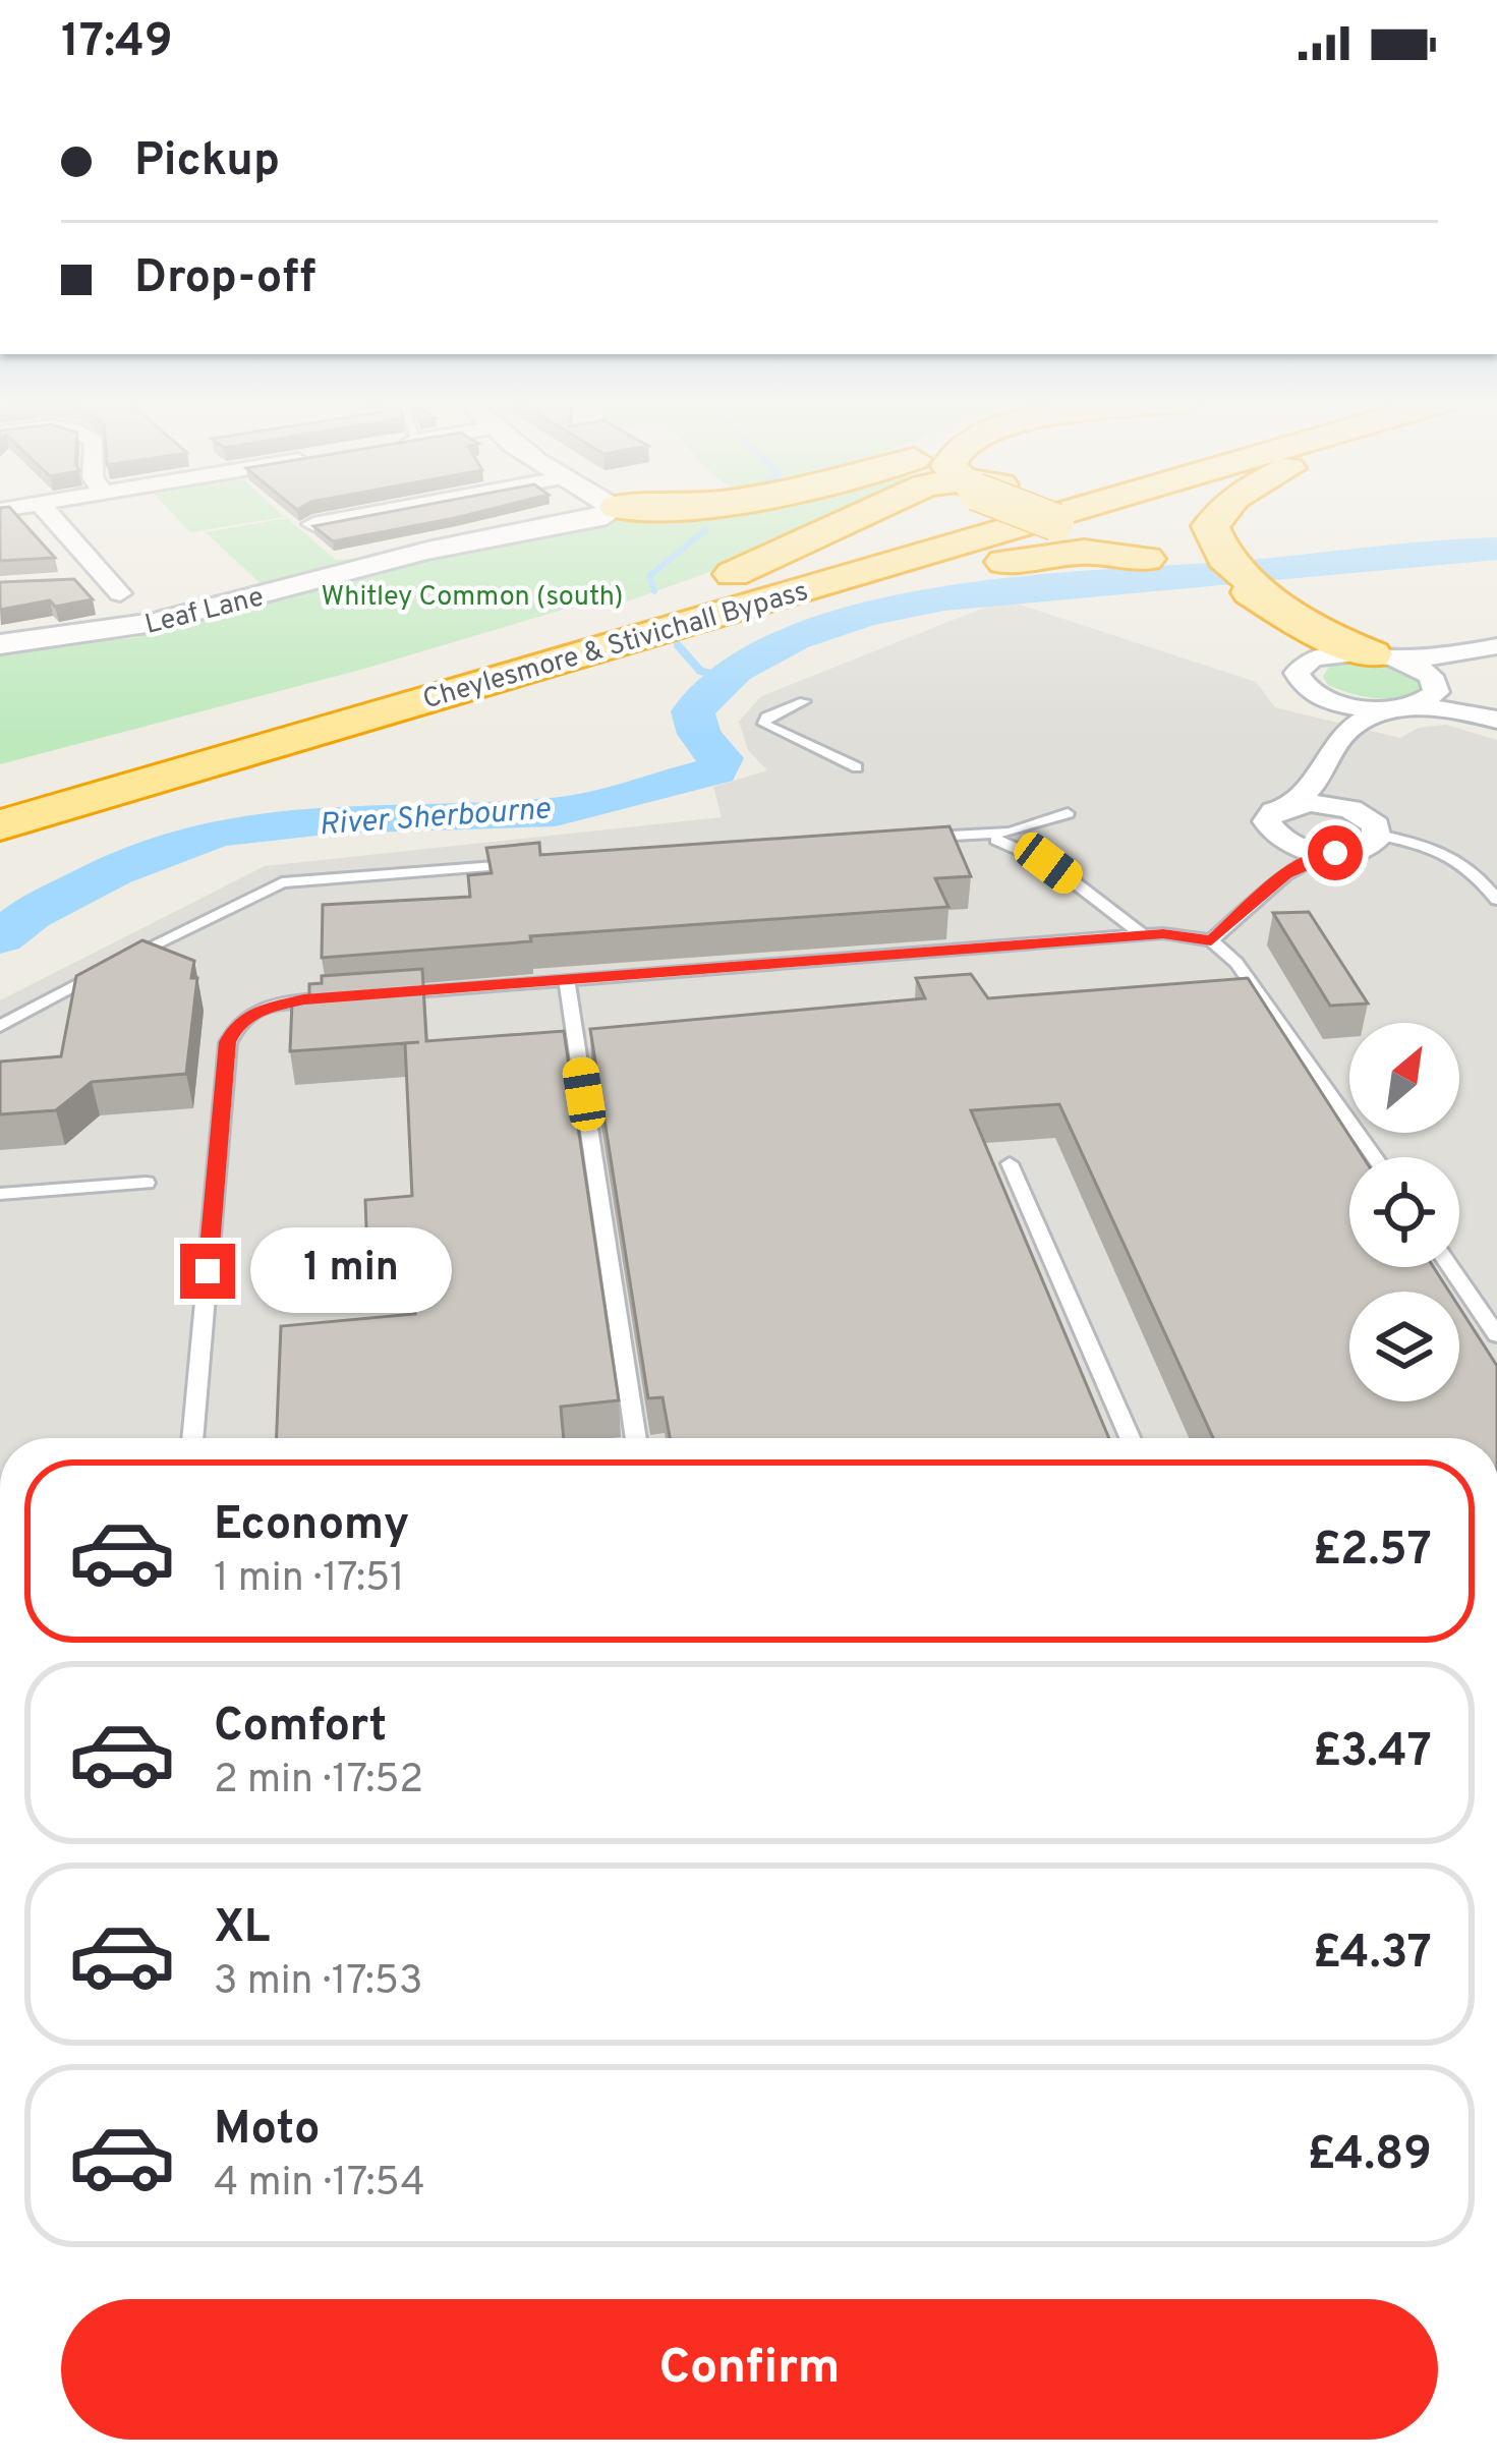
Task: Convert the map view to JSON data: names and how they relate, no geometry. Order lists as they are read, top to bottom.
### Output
{
  "streets": {
    "highway": ["Cheylesmore & Stivichall Bypass"],
    "street": ["Leaf Lane"]
  },
  "water": ["River Sherbourne"],
  "parks": ["Whitley Common (south)"],
  "north": "top right",
  "page": {
    "status": "17:49",
    "banner": ["Pickup", "Drop-off"],
    "bubble": "1 min",
    "list": [
      {
        "name": "Economy",
        "note": "1 min · 17:51",
        "value": "£2.57"
      },
      {
        "name": "Comfort",
        "note": "2 min · 17:52",
        "value": "£3.47"
      },
      {
        "name": "XL",
        "note": "3 min · 17:53",
        "value": "£4.37"
      },
      {
        "name": "Moto",
        "note": "4 min · 17:54",
        "value": "£4.89"
      }
    ],
    "buttons": "Confirm"
  }
}
